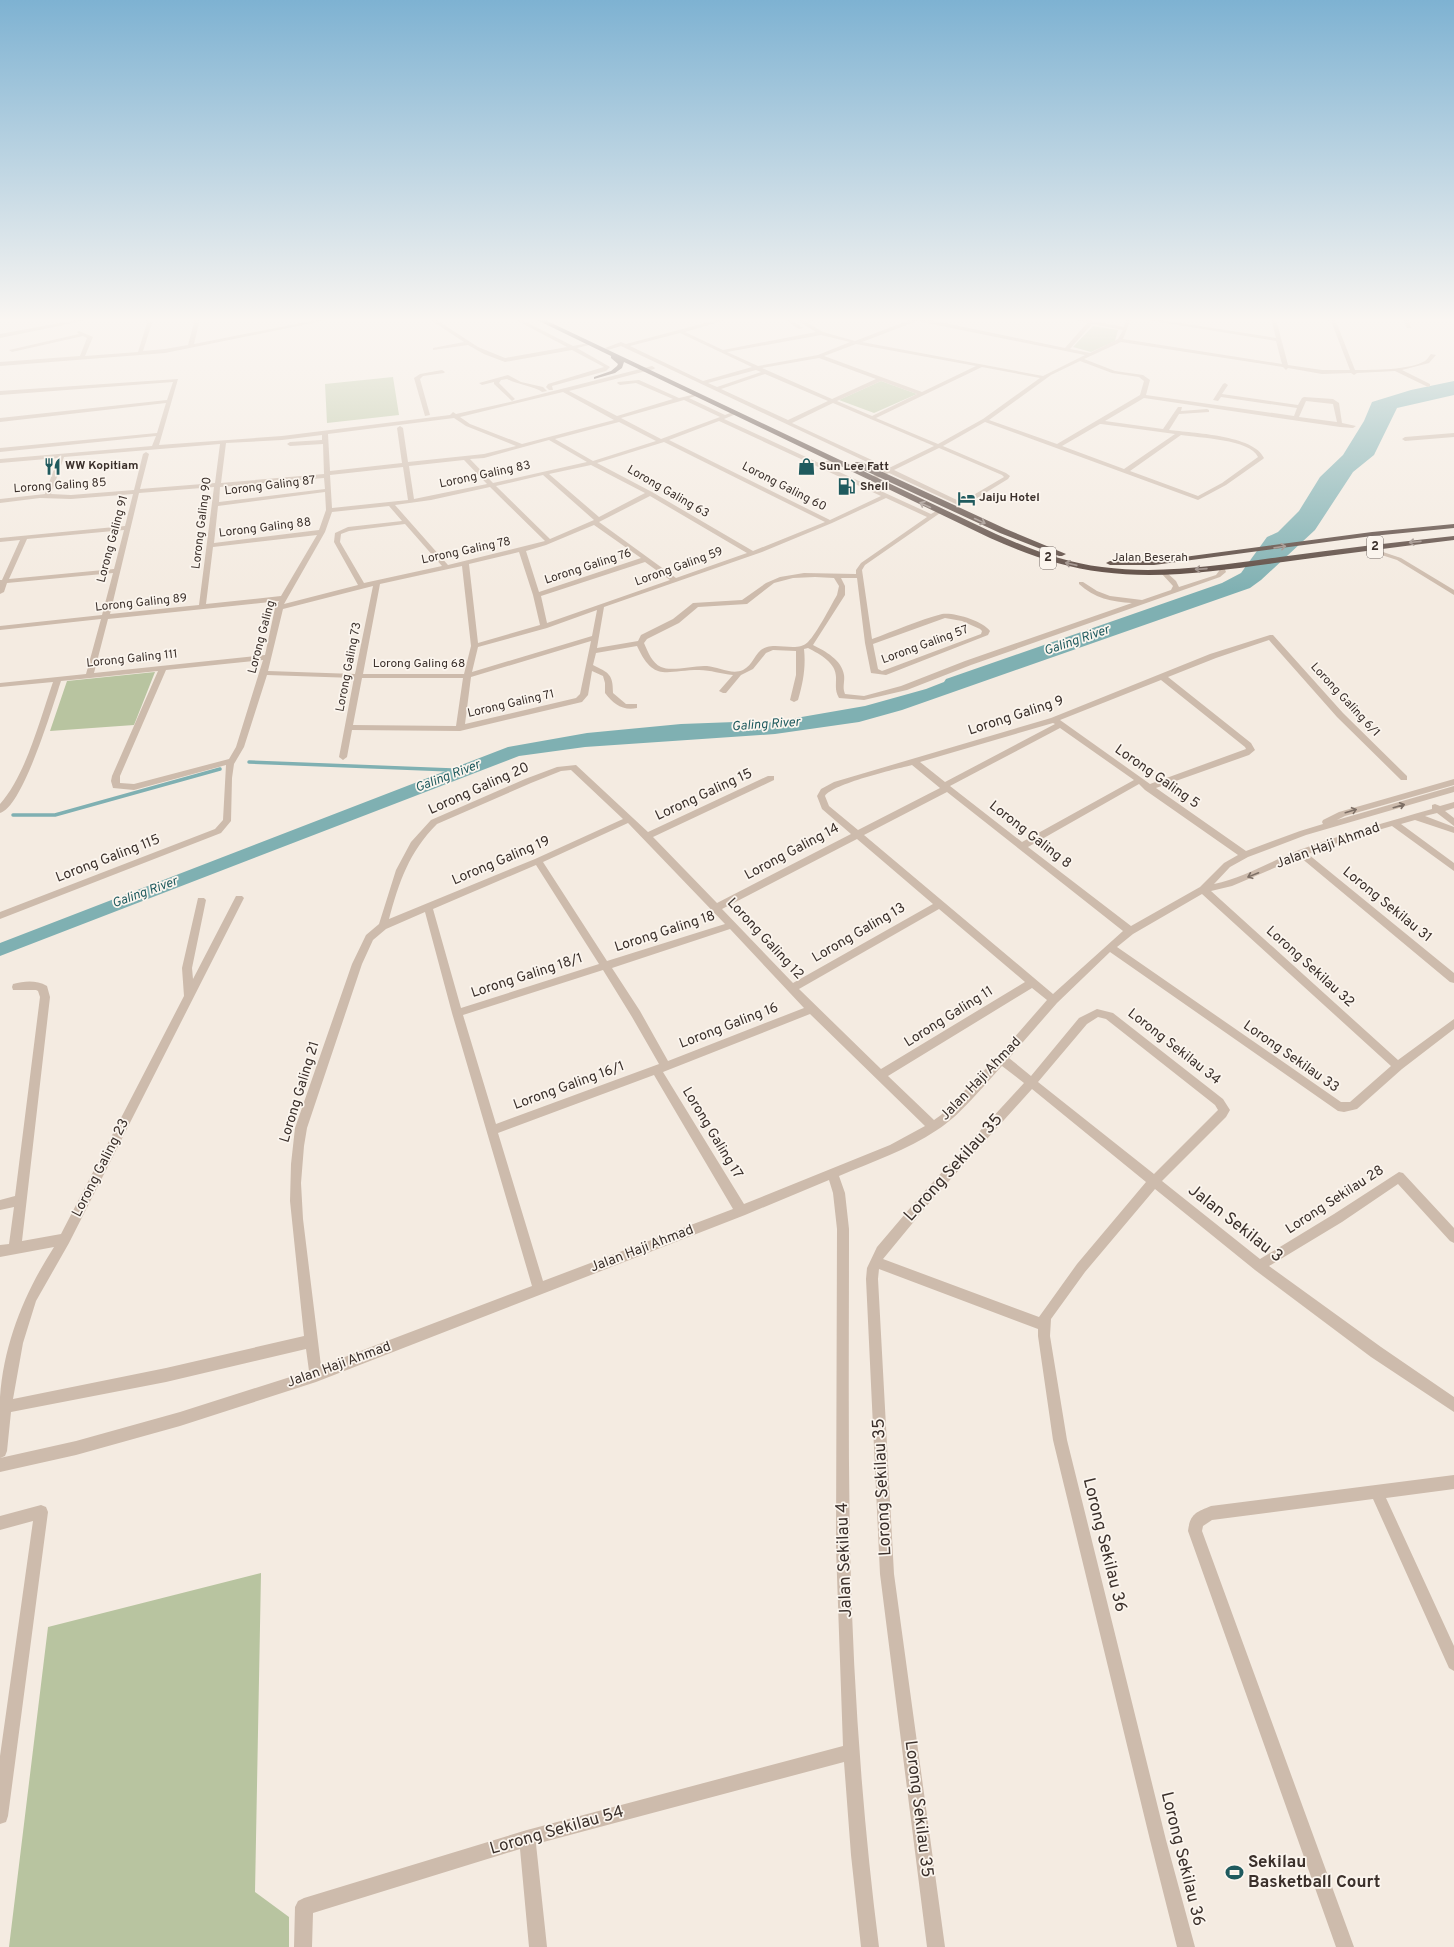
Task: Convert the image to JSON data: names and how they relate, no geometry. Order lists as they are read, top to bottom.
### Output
{
  "streets": {
    "highway": ["2", "Jalan Beserah"],
    "street": [
      "Lorong Galing 83",
      "Lorong Galing 85",
      "Lorong Galing 87",
      "Lorong Galing 60",
      "Lorong Galing 63",
      "Lorong Galing 90",
      "Lorong Galing 88",
      "Lorong Galing 91",
      "Lorong Galing 78",
      "Lorong Galing 76",
      "Lorong Galing 59",
      "Lorong Galing 89",
      "Lorong Galing",
      "Lorong Galing 57",
      "Lorong Galing 111",
      "Lorong Galing 68",
      "Lorong Galing 73",
      "Lorong Galing 6/1",
      "Lorong Galing 71",
      "Lorong Galing 9",
      "Lorong Galing 5",
      "Lorong Galing 20",
      "Lorong Galing 15",
      "Lorong Galing 8",
      "Jalan Haji Ahmad",
      "Lorong Galing 14",
      "Lorong Galing 115",
      "Lorong Galing 19",
      "Lorong Sekilau 31",
      "Lorong Galing 18",
      "Lorong Galing 13",
      "Lorong Galing 12",
      "Lorong Sekilau 32",
      "Lorong Galing 18/1",
      "Lorong Galing 11",
      "Lorong Galing 16",
      "Lorong Sekilau 34",
      "Lorong Sekilau 33",
      "Lorong Galing 16/1",
      "Lorong Galing 21",
      "Lorong Galing 17",
      "Lorong Galing 23",
      "Lorong Sekilau 35",
      "Lorong Sekilau 28",
      "Jalan Sekilau 3",
      "Lorong Sekilau 36",
      "Jalan Sekilau 4",
      "Lorong Sekilau 54"
    ]
  },
  "crossings": [
    ["Lorong Galing 83", "Lorong Galing 60"],
    ["Lorong Galing 83", "Lorong Galing 63"],
    ["Lorong Galing 83", "Jalan Beserah"],
    ["Lorong Galing 83", "Lorong Galing"],
    ["Lorong Galing 85", "Lorong Galing 60"],
    ["Lorong Galing 85", "Lorong Galing 63"],
    ["Lorong Galing 85", "Lorong Galing 90"],
    ["Lorong Galing 85", "Lorong Galing 91"],
    ["Lorong Galing 85", "Lorong Galing"],
    ["Lorong Galing 87", "Lorong Galing 90"],
    ["Lorong Galing 87", "Lorong Galing"],
    ["Lorong Galing 60", "Lorong Galing 59"],
    ["Lorong Galing 63", "Lorong Galing 78"],
    ["Lorong Galing 63", "Lorong Galing 59"],
    ["Lorong Galing 90", "Lorong Galing 88"],
    ["Lorong Galing 90", "Lorong Galing 89"],
    ["Lorong Galing 88", "Lorong Galing"],
    ["Lorong Galing 91", "Lorong Galing 89"],
    ["Lorong Galing 91", "Lorong Galing 111"],
    ["Lorong Galing 78", "Lorong Galing"],
    ["Lorong Galing 78", "Lorong Galing 73"],
    ["Lorong Galing 59", "Lorong Galing 71"],
    ["Lorong Galing 89", "Lorong Galing"],
    ["Lorong Galing", "Lorong Galing 111"],
    ["Lorong Galing", "Lorong Galing 68"],
    ["Lorong Galing", "Lorong Galing 115"],
    ["Lorong Galing 68", "Lorong Galing 73"],
    ["Lorong Galing 68", "Lorong Galing 71"],
    ["Lorong Galing 73", "Lorong Galing 71"],
    ["Lorong Galing 6/1", "Lorong Galing 9"],
    ["Lorong Galing 9", "Lorong Galing 5"],
    ["Lorong Galing 9", "Lorong Galing 8"],
    ["Lorong Galing 9", "Jalan Haji Ahmad"],
    ["Lorong Galing 9", "Lorong Galing 14"],
    ["Lorong Galing 9", "Lorong Galing 13"],
    ["Lorong Galing 9", "Lorong Galing 11"],
    ["Lorong Galing 5", "Jalan Haji Ahmad"],
    ["Lorong Galing 20", "Lorong Galing 19"],
    ["Lorong Galing 20", "Lorong Galing 12"],
    ["Lorong Galing 20", "Lorong Galing 21"],
    ["Lorong Galing 15", "Lorong Galing 12"],
    ["Lorong Galing 8", "Jalan Haji Ahmad"],
    ["Jalan Haji Ahmad", "Lorong Sekilau 31"],
    ["Jalan Haji Ahmad", "Lorong Galing 12"],
    ["Jalan Haji Ahmad", "Lorong Sekilau 32"],
    ["Jalan Haji Ahmad", "Lorong Sekilau 33"],
    ["Jalan Haji Ahmad", "Lorong Galing 21"],
    ["Jalan Haji Ahmad", "Lorong Galing 17"],
    ["Jalan Haji Ahmad", "Jalan Sekilau 3"],
    ["Jalan Haji Ahmad", "Jalan Sekilau 4"],
    ["Lorong Galing 14", "Lorong Galing 12"],
    ["Lorong Galing 19", "Lorong Galing 12"],
    ["Lorong Galing 19", "Lorong Galing 21"],
    ["Lorong Galing 19", "Lorong Galing 17"],
    ["Lorong Galing 18", "Lorong Galing 12"],
    ["Lorong Galing 18", "Lorong Galing 18/1"],
    ["Lorong Galing 18", "Lorong Galing 17"],
    ["Lorong Galing 13", "Lorong Galing 12"],
    ["Lorong Galing 12", "Lorong Galing 11"],
    ["Lorong Galing 12", "Lorong Galing 16"],
    ["Lorong Sekilau 32", "Lorong Sekilau 33"],
    ["Lorong Galing 18/1", "Lorong Galing 17"],
    ["Lorong Galing 16", "Lorong Galing 16/1"],
    ["Lorong Galing 16", "Lorong Galing 17"],
    ["Lorong Sekilau 34", "Lorong Sekilau 35"],
    ["Lorong Sekilau 34", "Jalan Sekilau 3"],
    ["Lorong Galing 16/1", "Lorong Galing 17"],
    ["Lorong Sekilau 35", "Jalan Sekilau 3"],
    ["Lorong Sekilau 28", "Jalan Sekilau 3"],
    ["Jalan Sekilau 4", "Lorong Sekilau 54"]
  ],
  "water": ["Galing River"],
  "places": {
    "restaurant": ["WW Kopitiam"],
    "shop": ["Sun Lee Fatt"],
    "fuel station": ["Shell"],
    "hotel": ["Jaiju Hotel"],
    "sports": ["Sekilau Basketball Court"]
  }
}
